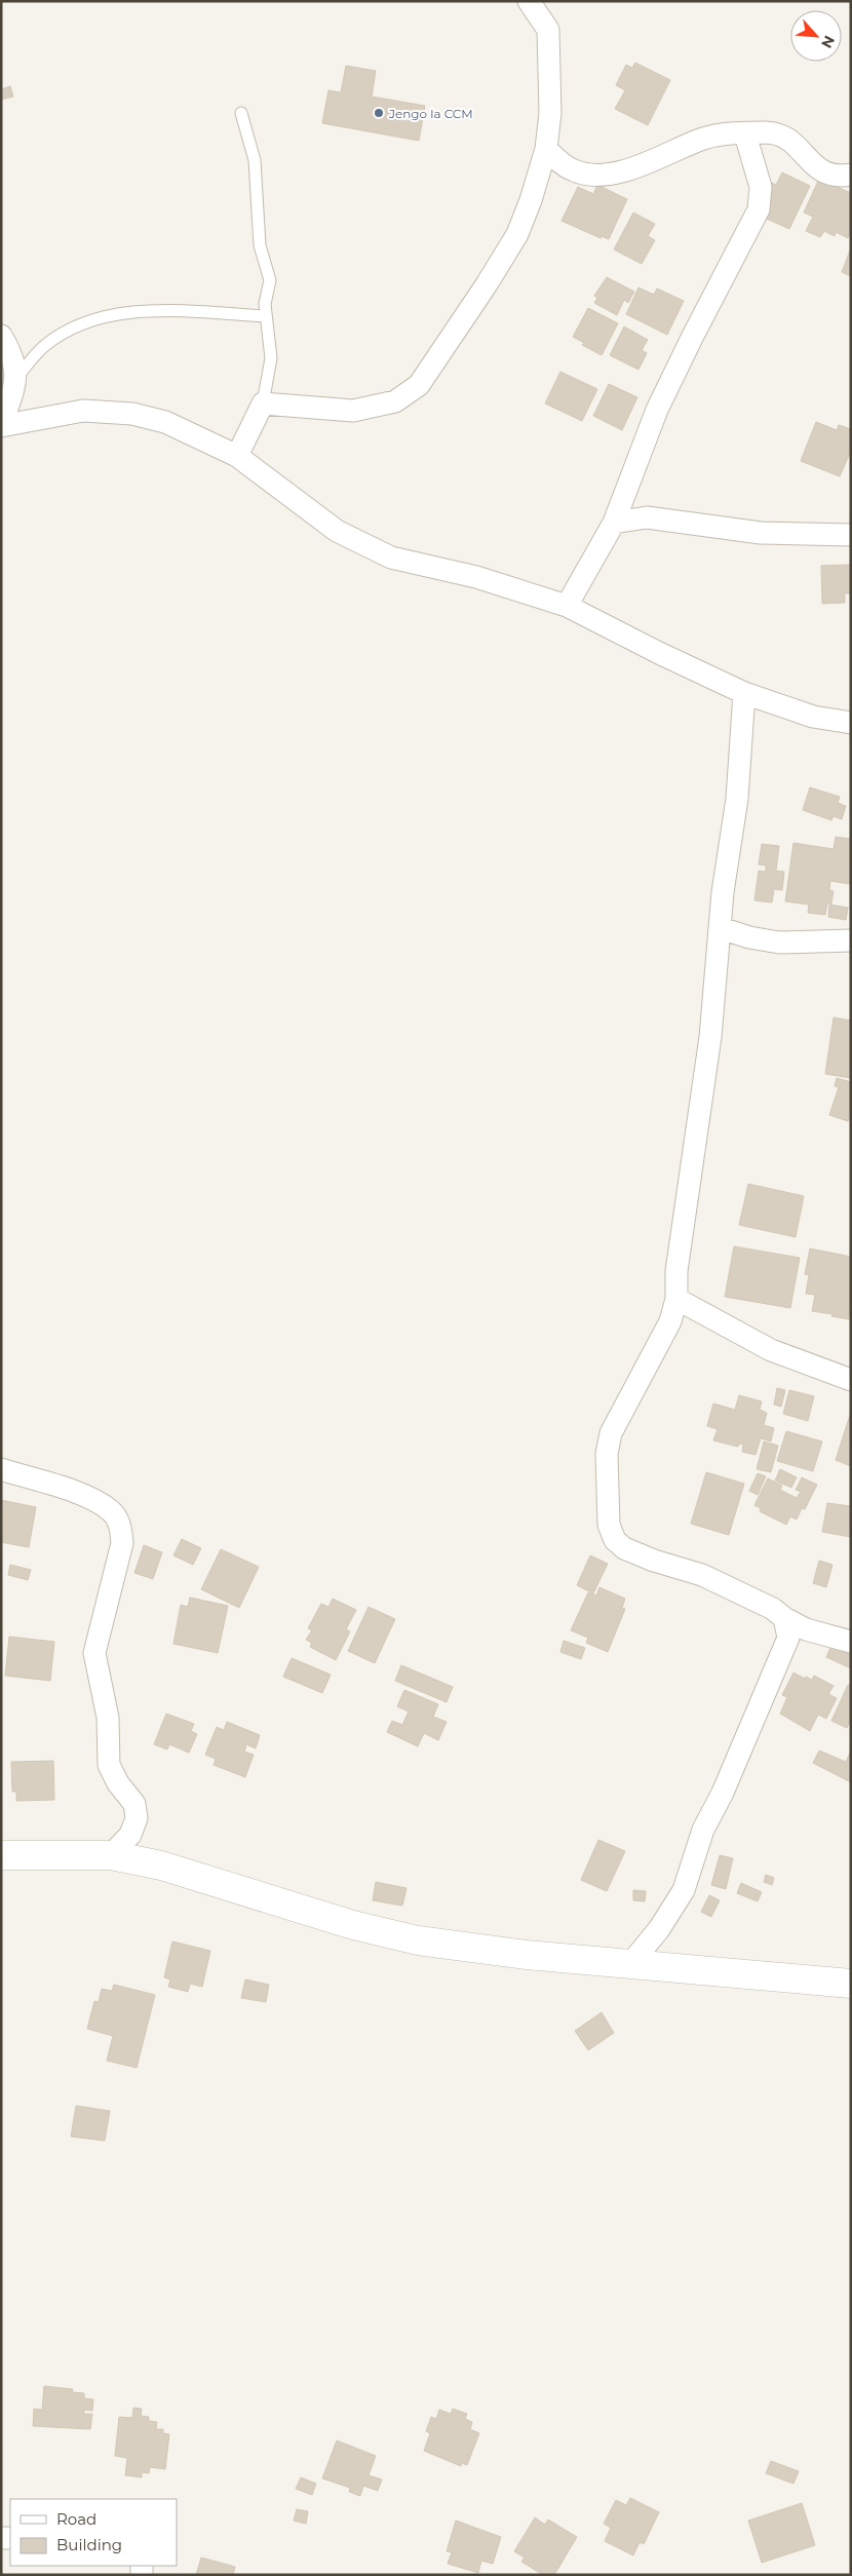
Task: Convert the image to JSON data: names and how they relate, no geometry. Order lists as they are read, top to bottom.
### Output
{
  "places": ["Jengo la CCM"],
  "legend": ["Road", "Building"],
  "north": "bottom right"
}
